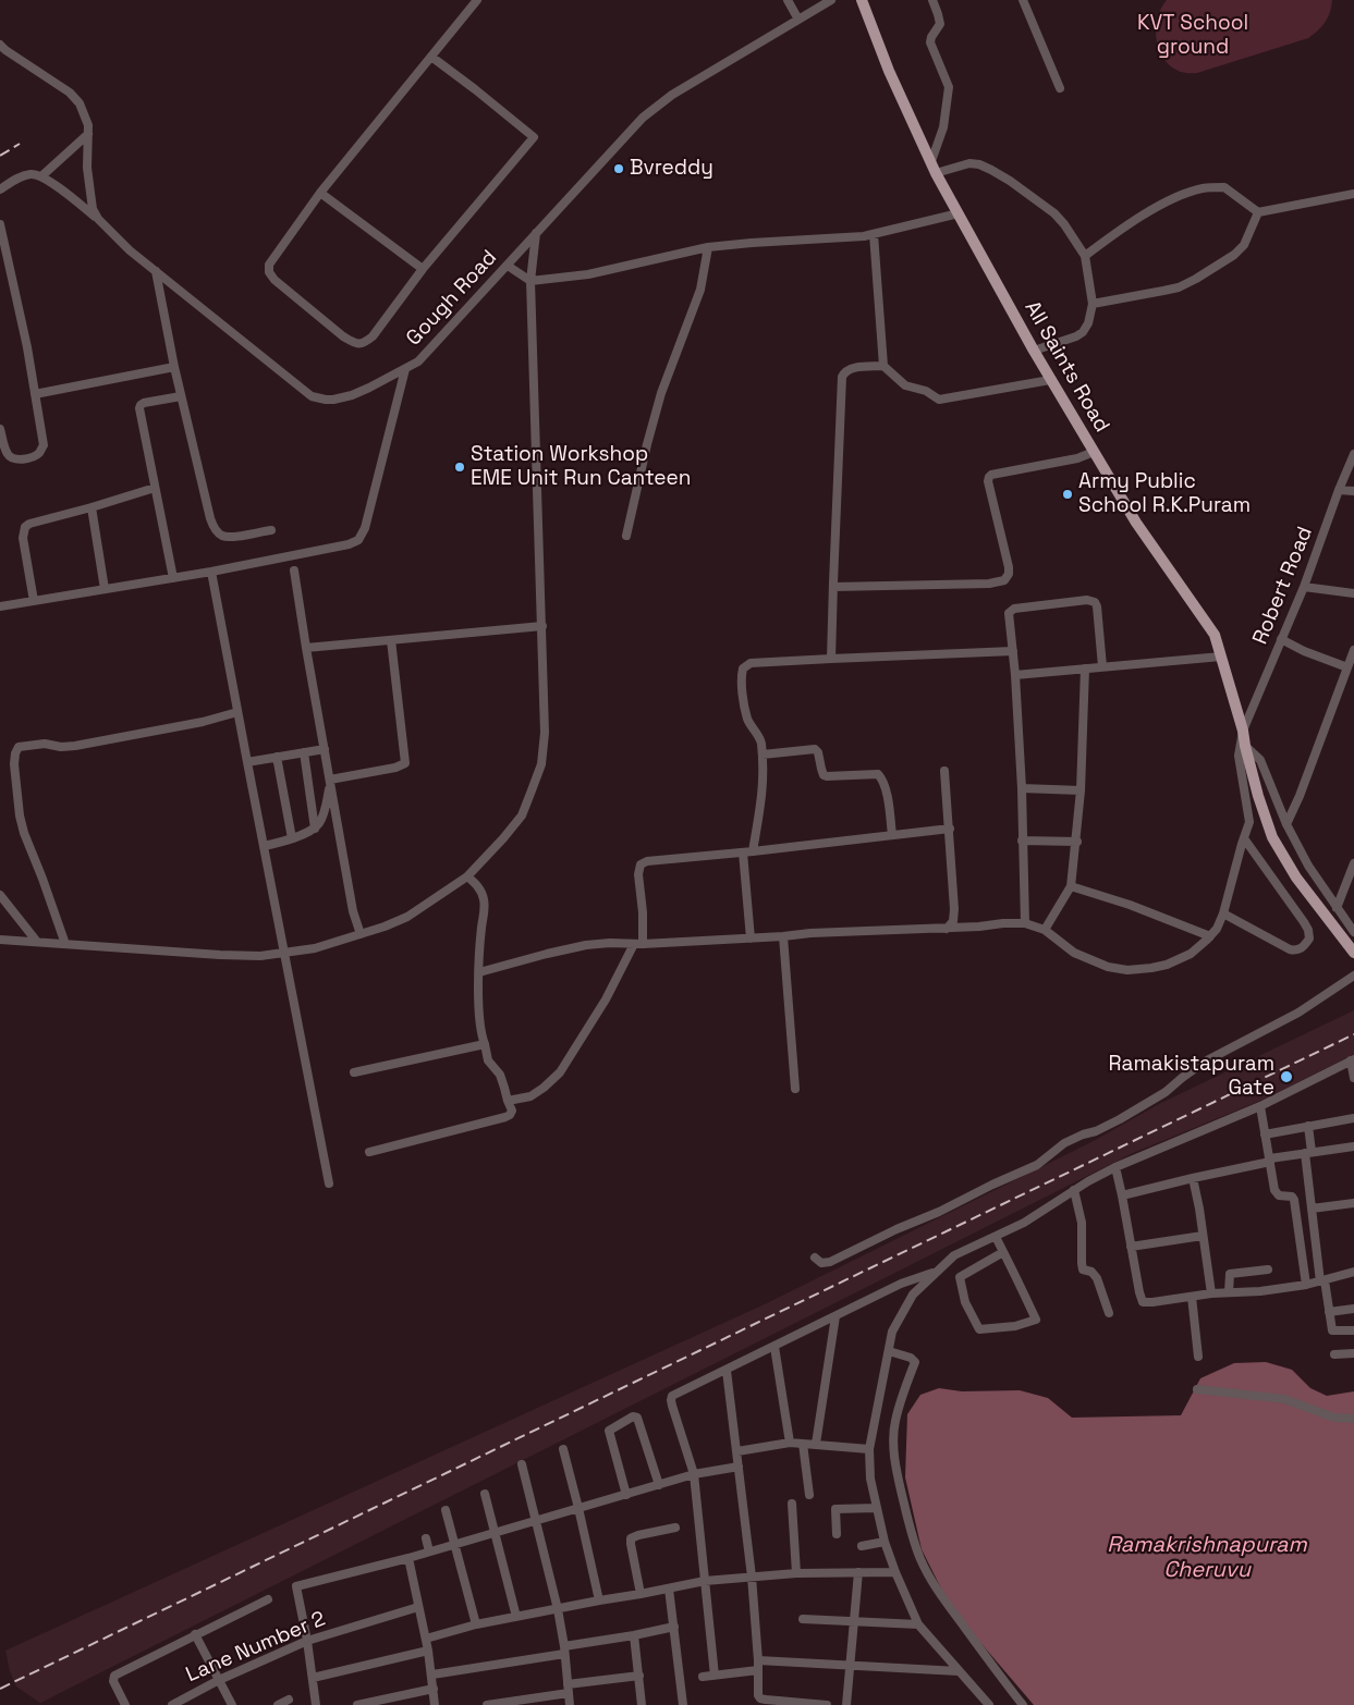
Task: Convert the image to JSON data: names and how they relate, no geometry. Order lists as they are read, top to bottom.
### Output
{
  "streets": {
    "main road": ["All Saints Road"],
    "street": ["Gough Road", "Robert Road", "Lane Number 2"]
  },
  "crossings": [
    ["All Saints Road", "Robert Road"]
  ],
  "water": ["Ramakrishnapuram Cheruvu"],
  "parks": ["KVT School ground"],
  "places": [
    "Bvreddy",
    "Station Workshop EME Unit Run Canteen",
    "Army Public School R.K.Puram",
    "Ramakistapuram Gate"
  ]
}
